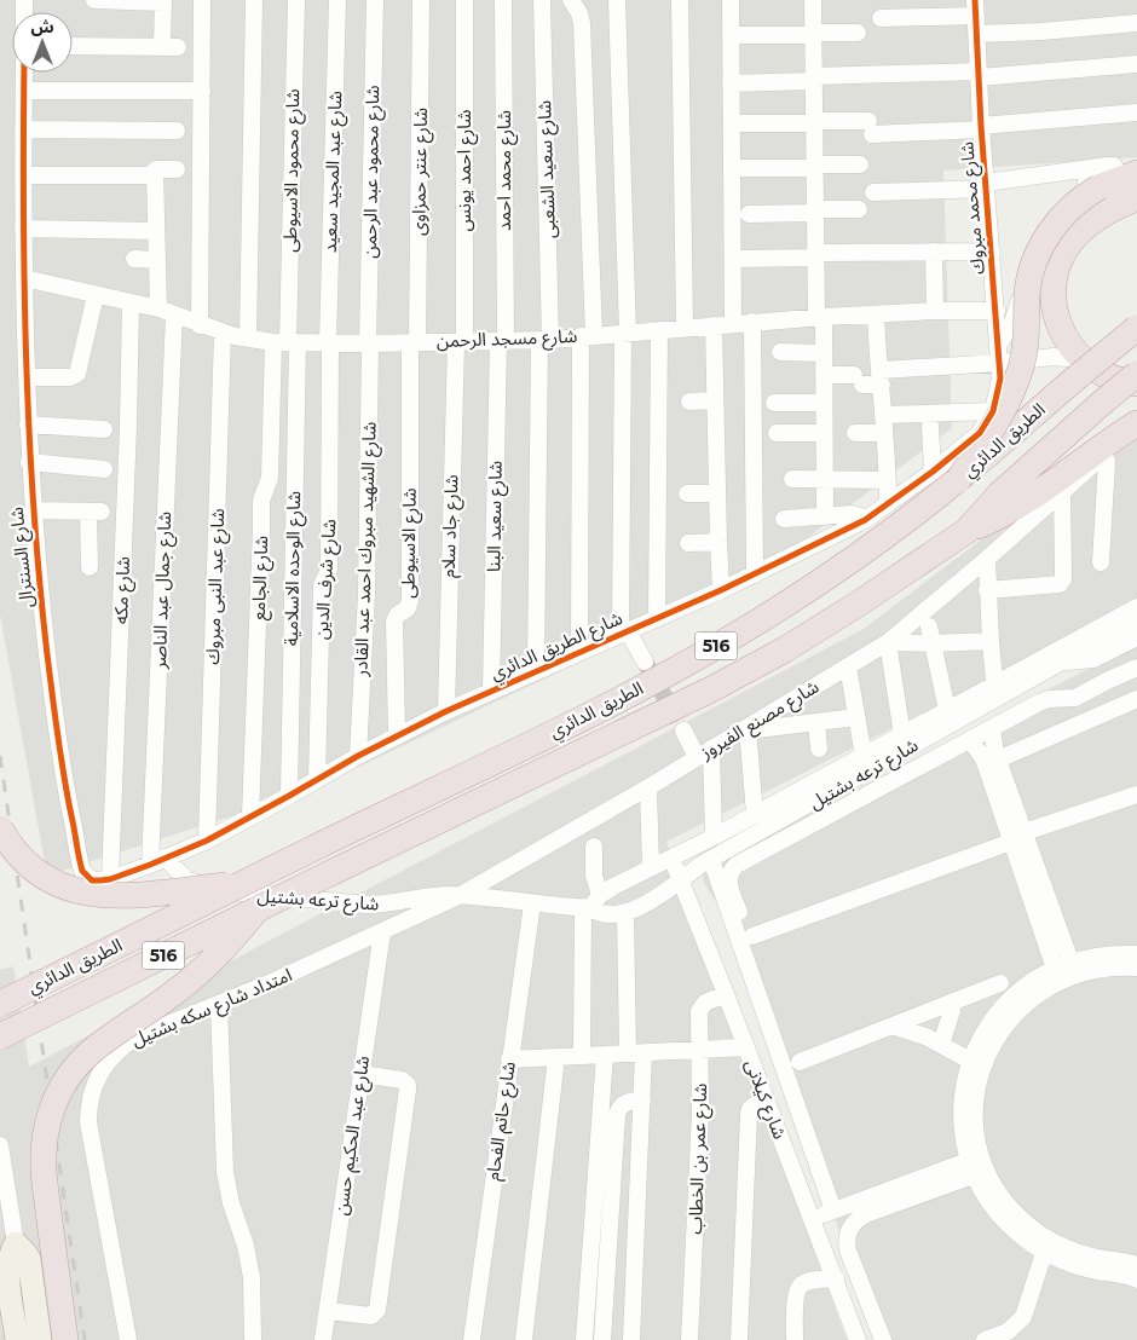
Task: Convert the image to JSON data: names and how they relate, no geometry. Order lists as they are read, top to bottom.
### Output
{
  "streets": {
    "highway": ["الطريق الدائري", "516"],
    "street": [
      "شارع سعيد الشعبى",
      "شارع محمود الاسيوطى",
      "شارع احمد يونس",
      "شارع محمد احمد",
      "شارع عبد المجيد سعيد",
      "شارع محمود عبد الرحمن",
      "شارع عنتر حمزاوى",
      "شارع محمد مبروك",
      "شارع مسجد الرحمن",
      "شارع سعيد البنا",
      "شارع جاد سلام",
      "شارع الاسيوطى",
      "شارع الشهيد مبروك احمد عبد القادر",
      "شارع السنترال",
      "شارع الوحده الاسلامية",
      "شارع الجامع",
      "شارع شرف الدين",
      "شارع عبد النبى مبروك",
      "شارع مكه",
      "شارع جمال عبد الناصر",
      "شارع الطريق الدائري",
      "شارع مصنع الفيروز",
      "شارع ترعه بشتيل",
      "امتداد شارع سكه بشتيل",
      "شارع كيلانى",
      "شارع حاتم الفحام",
      "شارع عبد الحكيم حسن",
      "شارع عمر بن الخطاب"
    ]
  },
  "crossings": [
    ["شارع سعيد الشعبى", "شارع مسجد الرحمن"],
    ["شارع سعيد الشعبى", "شارع الطريق الدائري"],
    ["شارع محمود الاسيوطى", "شارع مسجد الرحمن"],
    ["شارع محمود الاسيوطى", "شارع الوحده الاسلامية"],
    ["شارع محمود الاسيوطى", "شارع الجامع"],
    ["شارع احمد يونس", "شارع مسجد الرحمن"],
    ["شارع احمد يونس", "شارع جاد سلام"],
    ["شارع محمد احمد", "شارع مسجد الرحمن"],
    ["شارع محمد احمد", "شارع سعيد البنا"],
    ["شارع عبد المجيد سعيد", "شارع مسجد الرحمن"],
    ["شارع عبد المجيد سعيد", "شارع شرف الدين"],
    ["شارع محمود عبد الرحمن", "شارع مسجد الرحمن"],
    ["شارع محمود عبد الرحمن", "شارع الشهيد مبروك احمد عبد القادر"],
    ["شارع عنتر حمزاوى", "شارع مسجد الرحمن"],
    ["شارع عنتر حمزاوى", "شارع الاسيوطى"],
    ["شارع محمد مبروك", "شارع مسجد الرحمن"],
    ["شارع محمد مبروك", "شارع الطريق الدائري"],
    ["شارع مسجد الرحمن", "شارع سعيد البنا"],
    ["شارع مسجد الرحمن", "شارع جاد سلام"],
    ["شارع مسجد الرحمن", "شارع الاسيوطى"],
    ["شارع مسجد الرحمن", "شارع الشهيد مبروك احمد عبد القادر"],
    ["شارع مسجد الرحمن", "شارع السنترال"],
    ["شارع مسجد الرحمن", "شارع الوحده الاسلامية"],
    ["شارع مسجد الرحمن", "شارع الجامع"],
    ["شارع مسجد الرحمن", "شارع شرف الدين"],
    ["شارع مسجد الرحمن", "شارع عبد النبى مبروك"],
    ["شارع مسجد الرحمن", "شارع مكه"],
    ["شارع مسجد الرحمن", "شارع جمال عبد الناصر"],
    ["شارع سعيد البنا", "شارع الطريق الدائري"],
    ["شارع جاد سلام", "شارع الطريق الدائري"],
    ["شارع الاسيوطى", "شارع الطريق الدائري"],
    ["شارع الشهيد مبروك احمد عبد القادر", "شارع الطريق الدائري"],
    ["شارع السنترال", "شارع مكه"],
    ["شارع السنترال", "شارع الطريق الدائري"],
    ["شارع الوحده الاسلامية", "شارع الجامع"],
    ["شارع الوحده الاسلامية", "شارع الطريق الدائري"],
    ["شارع الجامع", "شارع الطريق الدائري"],
    ["شارع شرف الدين", "شارع الطريق الدائري"],
    ["شارع عبد النبى مبروك", "شارع الطريق الدائري"],
    ["شارع مكه", "شارع الطريق الدائري"],
    ["شارع جمال عبد الناصر", "شارع الطريق الدائري"],
    ["شارع جمال عبد الناصر", "شارع ترعه بشتيل"],
    ["شارع الطريق الدائري", "شارع ترعه بشتيل"],
    ["شارع مصنع الفيروز", "شارع ترعه بشتيل"],
    ["شارع مصنع الفيروز", "امتداد شارع سكه بشتيل"],
    ["شارع مصنع الفيروز", "شارع عبد الحكيم حسن"],
    ["شارع ترعه بشتيل", "شارع كيلانى"],
    ["شارع ترعه بشتيل", "شارع حاتم الفحام"],
    ["امتداد شارع سكه بشتيل", "شارع عبد الحكيم حسن"],
    ["شارع كيلانى", "شارع عمر بن الخطاب"]
  ],
  "north": "top"
}
